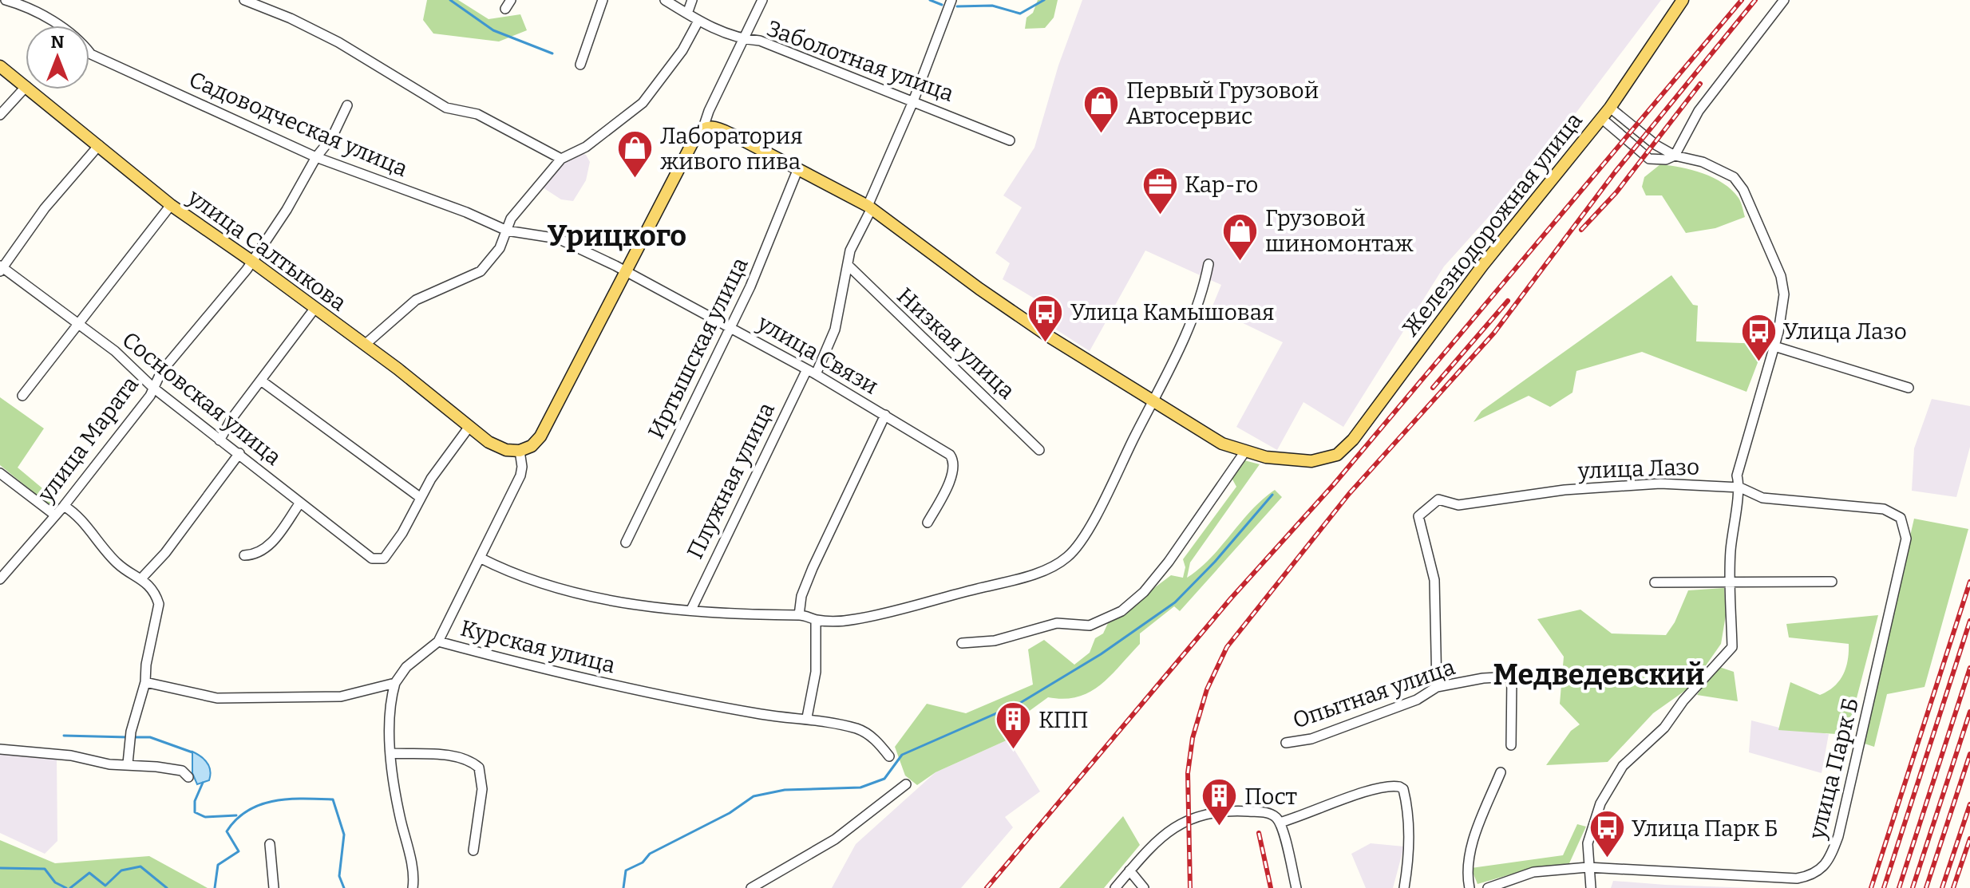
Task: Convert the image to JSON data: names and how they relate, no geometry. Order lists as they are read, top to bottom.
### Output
{
  "streets": {
    "main road": ["Железнодорожная улица", "улица Салтыкова"],
    "street": [
      "Заболотная улица",
      "Садоводческая улица",
      "Низкая улица",
      "Иртышская улица",
      "улица Связи",
      "Сосновская улица",
      "улица Марата",
      "улица Лазо",
      "Плужная улица",
      "Курская улица",
      "Опытная улица",
      "улица Парк Б"
    ]
  },
  "crossings": [
    ["Заболотная улица", "Плужная улица"],
    ["Садоводческая улица", "улица Связи"],
    ["Садоводческая улица", "улица Марата"],
    ["улица Салтыкова", "улица Марата"],
    ["Низкая улица", "Плужная улица"],
    ["Иртышская улица", "улица Связи"],
    ["улица Связи", "Плужная улица"],
    ["Сосновская улица", "улица Марата"],
    ["улица Лазо", "Опытная улица"],
    ["улица Лазо", "улица Парк Б"]
  ],
  "districts": ["Урицкого", "Медведевский"],
  "places": {
    "shop": ["Первый Грузовой Автосервис", "Лаборатория живого пива", "Грузовой шиномонтаж"],
    "office": ["Кар-го"],
    "bus stop": ["Улица Камышовая", "Улица Лазо", "Улица Парк Б"],
    "building": ["КПП", "Пост"]
  },
  "north": "top"
}
